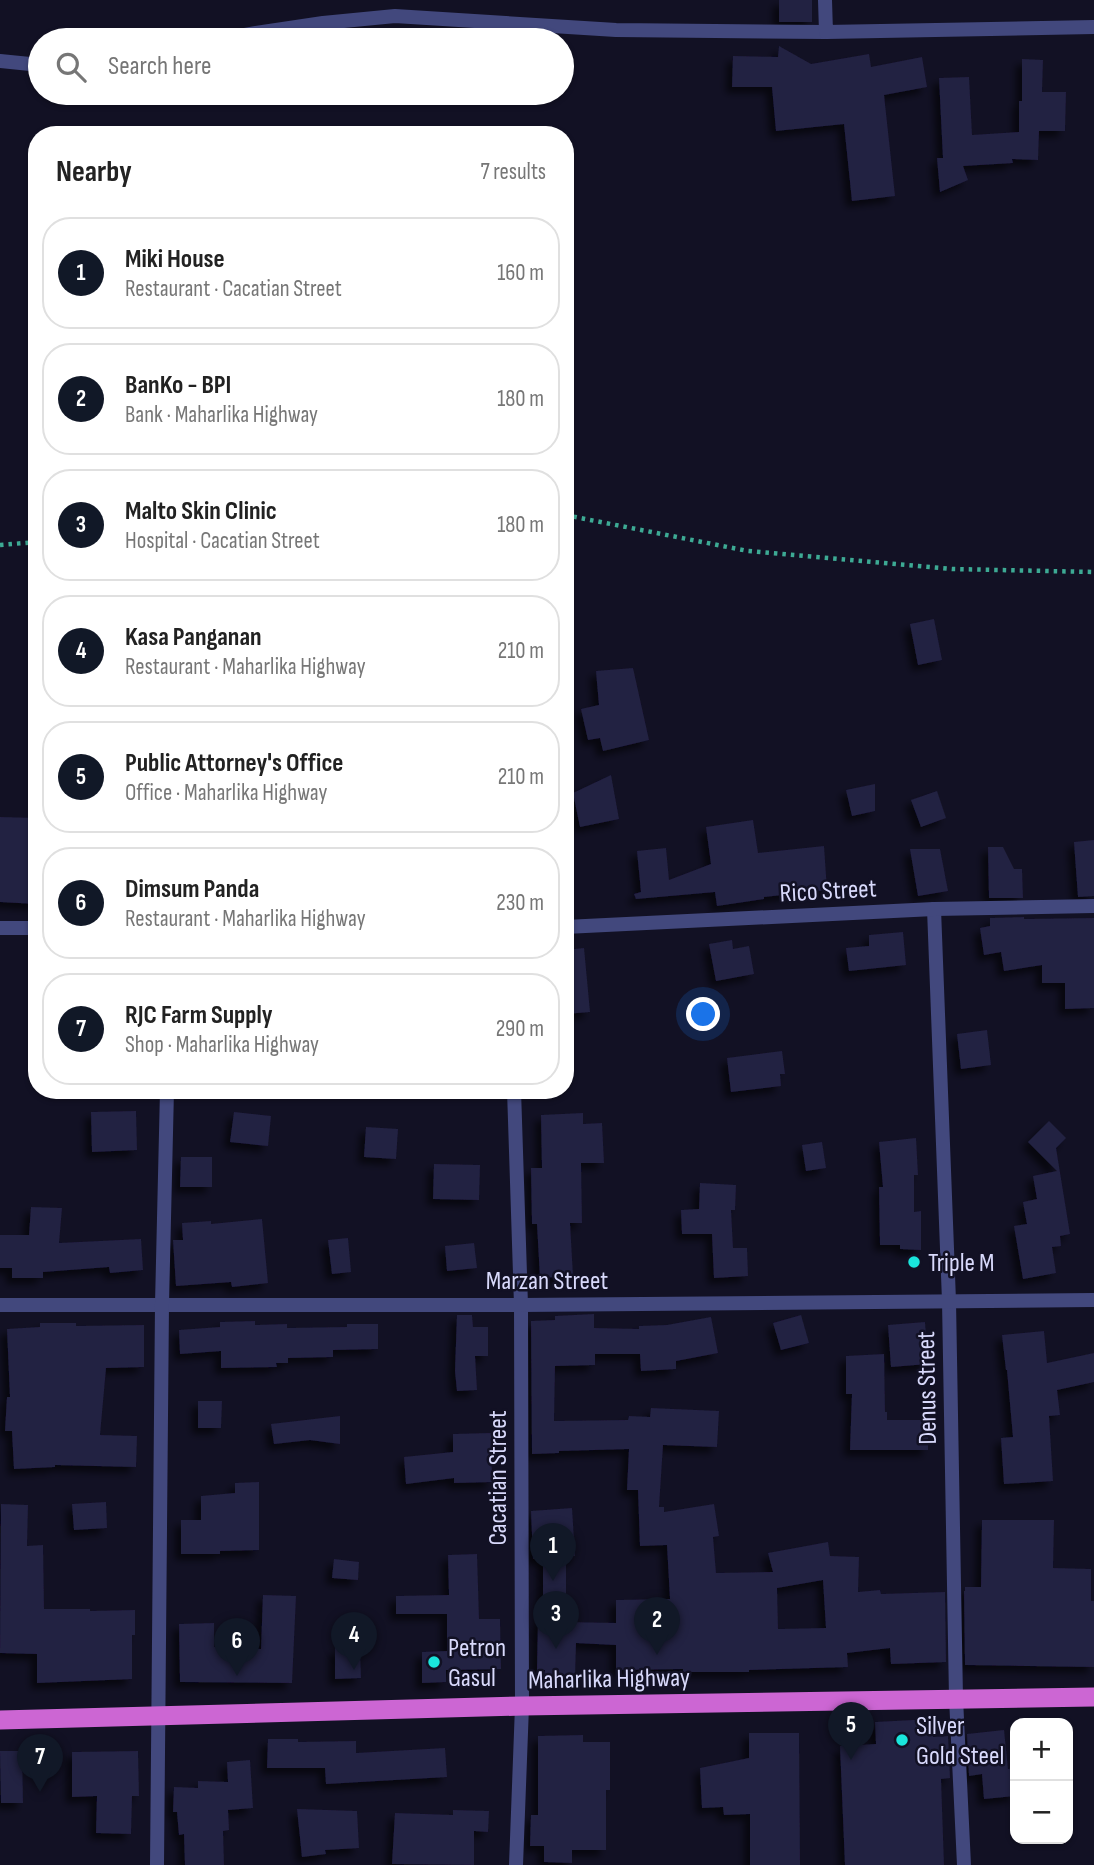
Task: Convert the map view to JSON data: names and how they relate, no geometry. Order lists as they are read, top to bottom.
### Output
{
  "streets": {
    "highway": ["Maharlika Highway"],
    "street": [
      "Rico Street",
      "Marzan Street",
      "Denus Street",
      "Cacatian Street"
    ]
  },
  "crossings": [
    ["Rico Street", "Denus Street"],
    ["Marzan Street", "Denus Street"],
    ["Marzan Street", "Cacatian Street"],
    ["Denus Street", "Maharlika Highway"],
    ["Cacatian Street", "Maharlika Highway"]
  ],
  "places": ["Triple M", "Petron Gasul", "Silver Gold Steel"],
  "page": {
    "search": "Search here",
    "heading": ["Nearby", "7 results"],
    "list": [
      {
        "mark": "1",
        "name": "Miki House",
        "note": "Restaurant · Cacatian Street",
        "value": "160 m"
      },
      {
        "mark": "2",
        "name": "BanKo - BPI",
        "note": "Bank · Maharlika Highway",
        "value": "180 m"
      },
      {
        "mark": "3",
        "name": "Malto Skin Clinic",
        "note": "Hospital · Cacatian Street",
        "value": "180 m"
      },
      {
        "mark": "4",
        "name": "Kasa Panganan",
        "note": "Restaurant · Maharlika Highway",
        "value": "210 m"
      },
      {
        "mark": "5",
        "name": "Public Attorney's Office",
        "note": "Office · Maharlika Highway",
        "value": "210 m"
      },
      {
        "mark": "6",
        "name": "Dimsum Panda",
        "note": "Restaurant · Maharlika Highway",
        "value": "230 m"
      },
      {
        "mark": "7",
        "name": "RJC Farm Supply",
        "note": "Shop · Maharlika Highway",
        "value": "290 m"
      }
    ],
    "pins": [
      "1",
      "3",
      "2",
      "4",
      "6",
      "5",
      "7"
    ],
    "map_buttons": ["+", "−"]
  }
}
